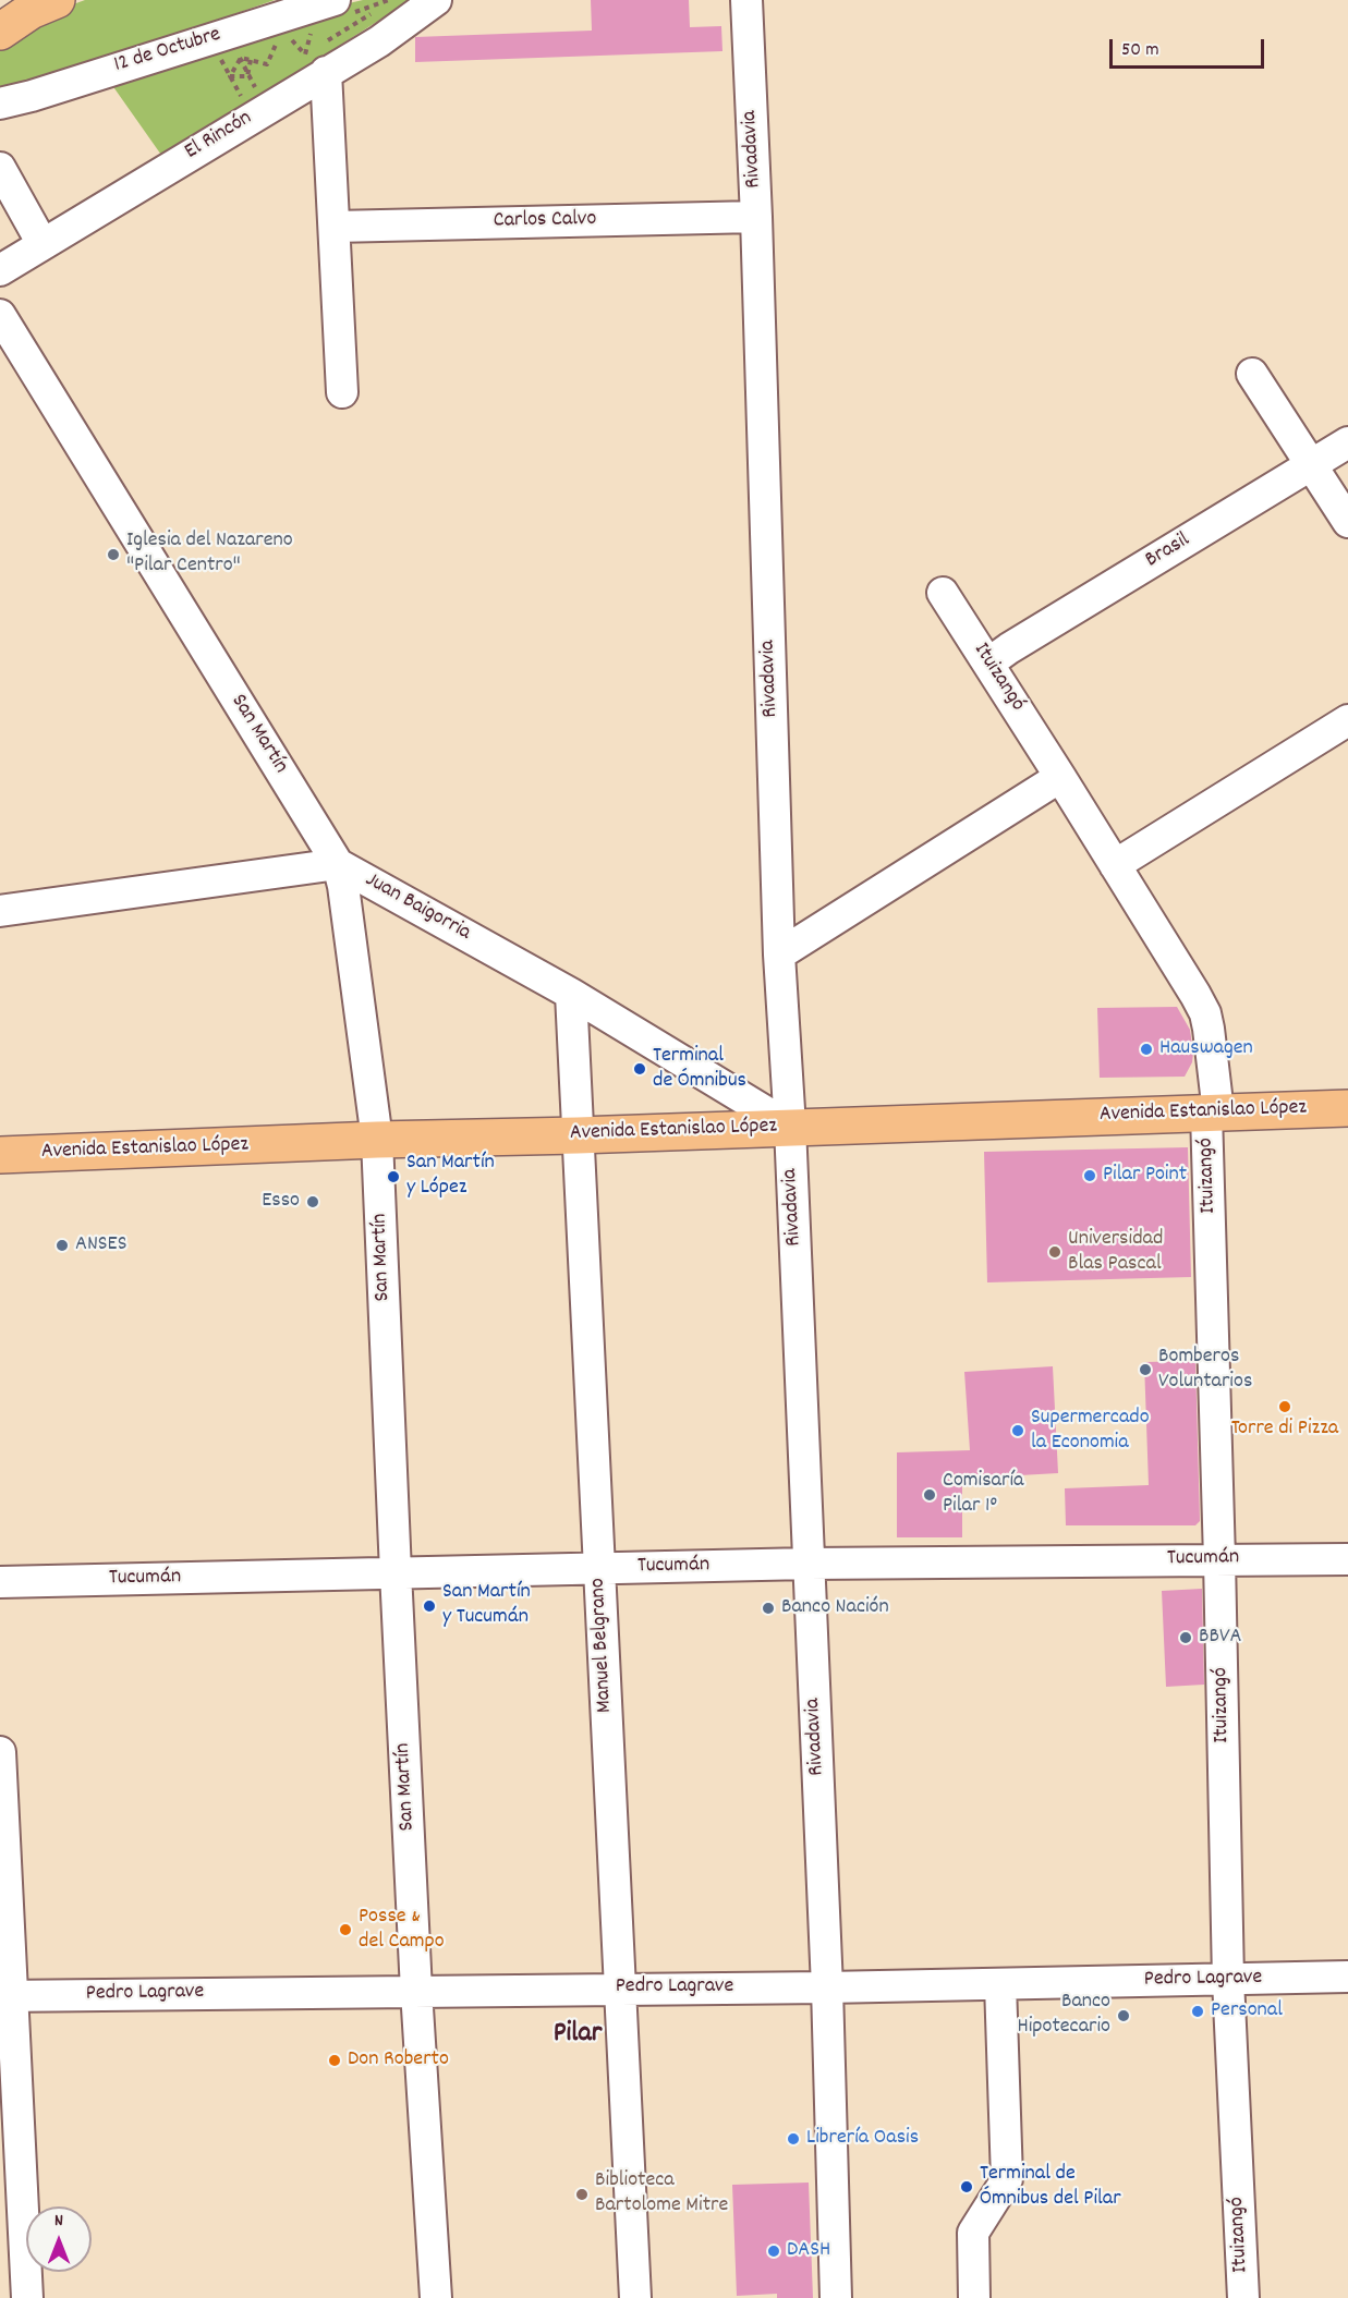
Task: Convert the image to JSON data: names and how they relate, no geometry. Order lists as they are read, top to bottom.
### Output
{
  "streets": {
    "main road": ["Avenida Estanislao López"],
    "street": [
      "12 de Octubre",
      "El Rincón",
      "Rivadavia",
      "Carlos Calvo",
      "Brasil",
      "Ituizangó",
      "San Martín",
      "Juan Baigorria",
      "Tucumán",
      "Manuel Belgrano",
      "Pedro Lagrave"
    ]
  },
  "crossings": [
    ["Rivadavia", "Carlos Calvo"],
    ["Rivadavia", "Juan Baigorria"],
    ["Rivadavia", "Avenida Estanislao López"],
    ["Rivadavia", "Tucumán"],
    ["Rivadavia", "Pedro Lagrave"],
    ["Brasil", "Ituizangó"],
    ["Ituizangó", "Avenida Estanislao López"],
    ["Ituizangó", "Tucumán"],
    ["Ituizangó", "Pedro Lagrave"],
    ["San Martín", "Juan Baigorria"],
    ["San Martín", "Avenida Estanislao López"],
    ["San Martín", "Tucumán"],
    ["San Martín", "Pedro Lagrave"],
    ["Juan Baigorria", "Avenida Estanislao López"],
    ["Juan Baigorria", "Manuel Belgrano"],
    ["Avenida Estanislao López", "Manuel Belgrano"],
    ["Tucumán", "Manuel Belgrano"],
    ["Manuel Belgrano", "Pedro Lagrave"]
  ],
  "districts": ["Pilar"],
  "places": [
    "Iglesia del Nazareno \"Pilar Centro\"",
    "Hauswagen",
    "Terminal de Ómnibus",
    "Pilar Point",
    "San Martín y López",
    "Esso",
    "ANSES",
    "Universidad Blas Pascal",
    "Bomberos Voluntarios",
    "Torre di Pizza",
    "Supermercado la Economia",
    "Comisaría Pilar 1°",
    "San Martín y Tucumán",
    "Banco Nación",
    "BBVA",
    "Posse & del Campo",
    "Personal",
    "Banco Hipotecario",
    "Don Roberto",
    "Librería Oasis",
    "Terminal de Ómnibus del Pilar",
    "Biblioteca Bartolome Mitre",
    "DASH"
  ],
  "scale_bar": "50 m",
  "north": "top"
}
